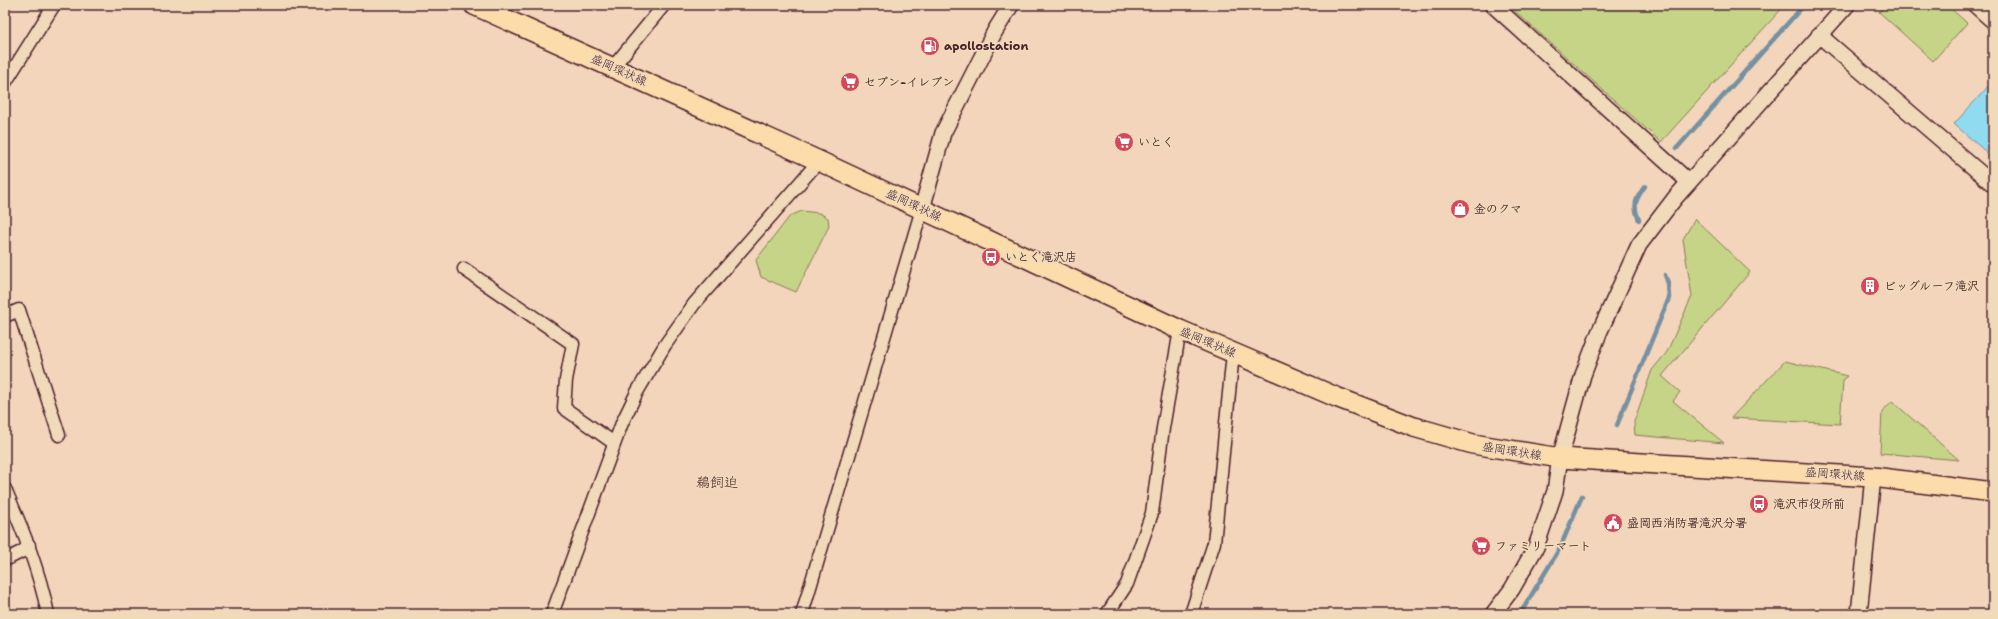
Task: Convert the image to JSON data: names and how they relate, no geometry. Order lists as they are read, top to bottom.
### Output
{
  "streets": {
    "main road": ["盛岡環状線"]
  },
  "districts": ["鵜飼迫"],
  "places": {
    "fuel station": ["apollostation"],
    "supermarket": ["セブン-イレブン", "いとく", "ファミリーマート"],
    "shop": ["金のクマ"],
    "bus stop": ["いとく滝沢店", "滝沢市役所前"],
    "building": ["ビッグルーフ滝沢"],
    "public building": ["盛岡西消防署滝沢分署"]
  }
}
